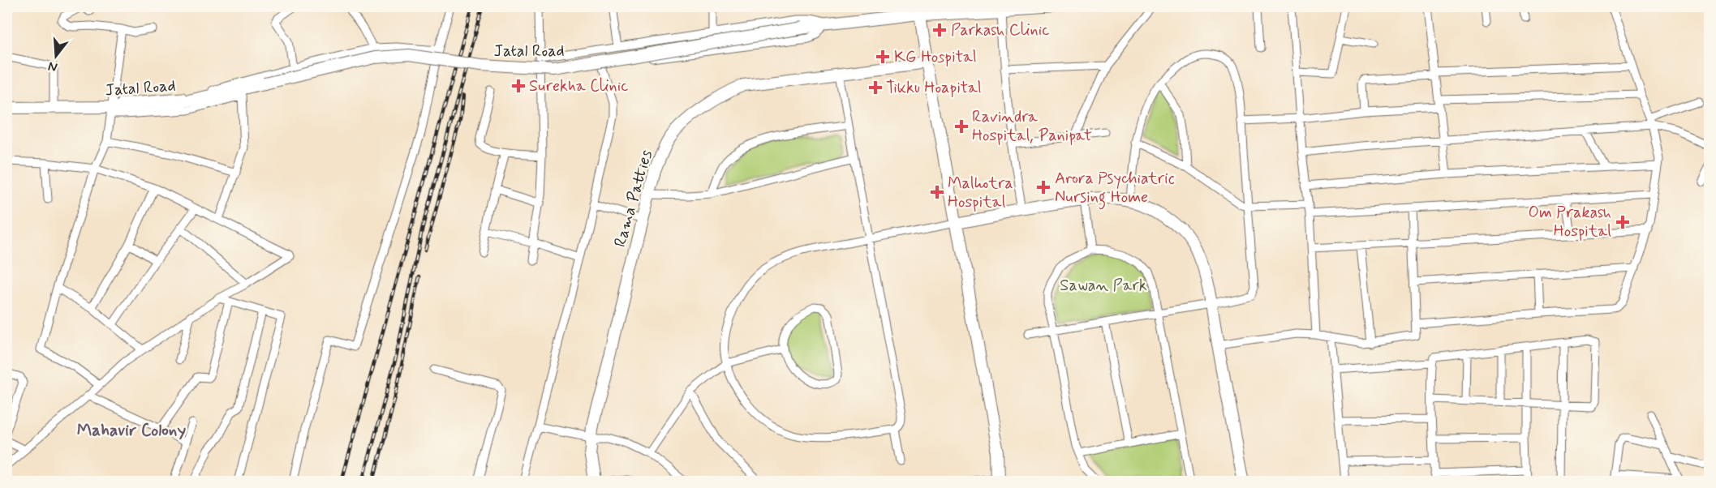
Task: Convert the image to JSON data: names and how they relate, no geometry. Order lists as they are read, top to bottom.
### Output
{
  "streets": {
    "street": ["Jatal Road", "Rama Patties"]
  },
  "districts": ["Mahavir Colony"],
  "parks": ["Sawan Park"],
  "places": {
    "health": [
      "Parkash Clinic",
      "KG Hospital",
      "Surekha Clinic",
      "Tikku Hoapital",
      "Ravindra Hospital, Panipat",
      "Arora Psychiatric Nursing Home",
      "Malhotra Hospital",
      "Om Prakash Hospital"
    ]
  },
  "north": "bottom"
}
